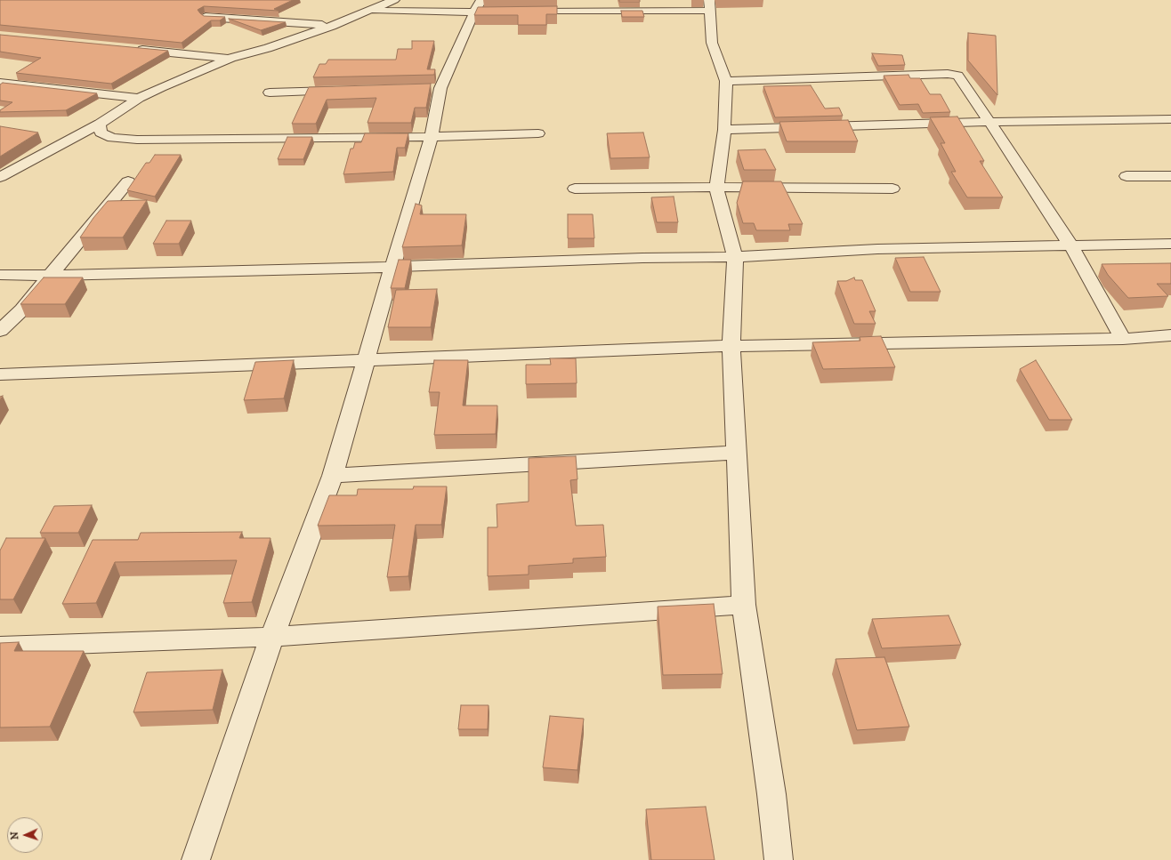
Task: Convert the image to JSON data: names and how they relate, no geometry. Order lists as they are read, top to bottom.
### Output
{
  "north": "left"
}
